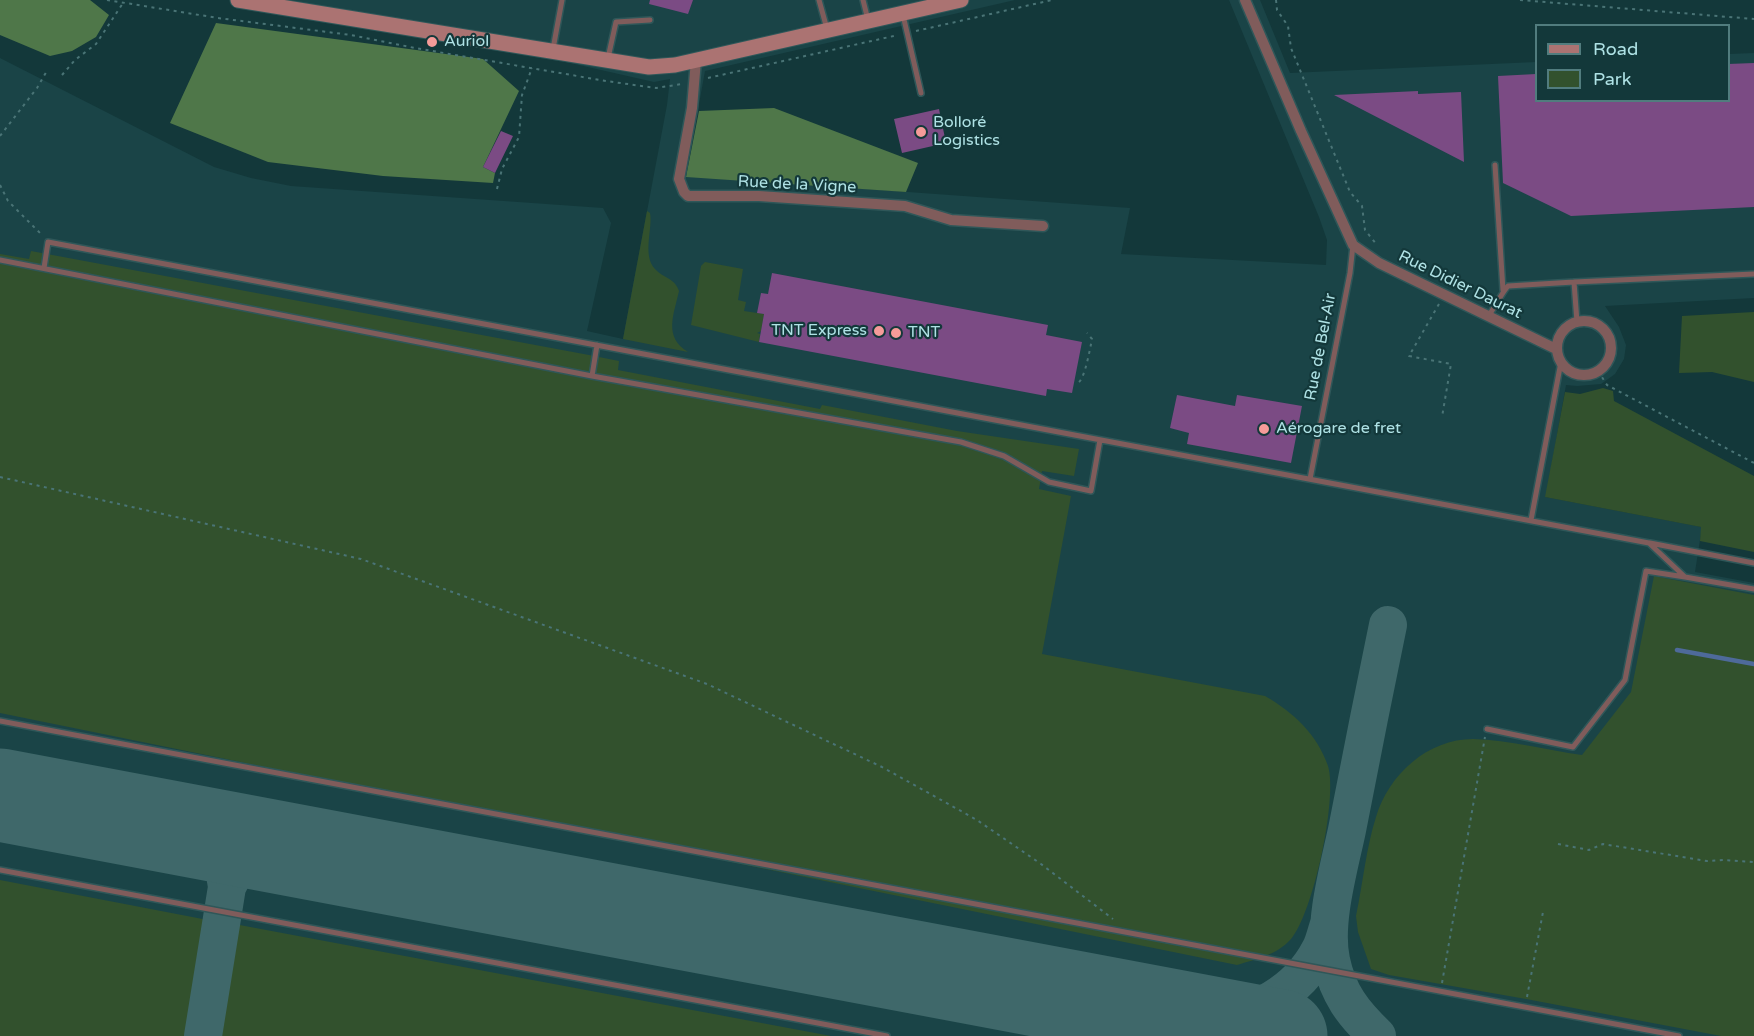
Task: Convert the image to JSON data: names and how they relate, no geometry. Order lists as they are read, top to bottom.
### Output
{
  "streets": {
    "street": ["Rue de la Vigne", "Rue Didier Daurat"],
    "lane": ["Rue de Bel-Air"]
  },
  "crossings": [
    ["Rue Didier Daurat", "Rue de Bel-Air"]
  ],
  "places": [
    "Auriol",
    "Bolloré Logistics",
    "TNT Express",
    "TNT",
    "Aérogare de fret"
  ],
  "legend": ["Road", "Park"]
}
